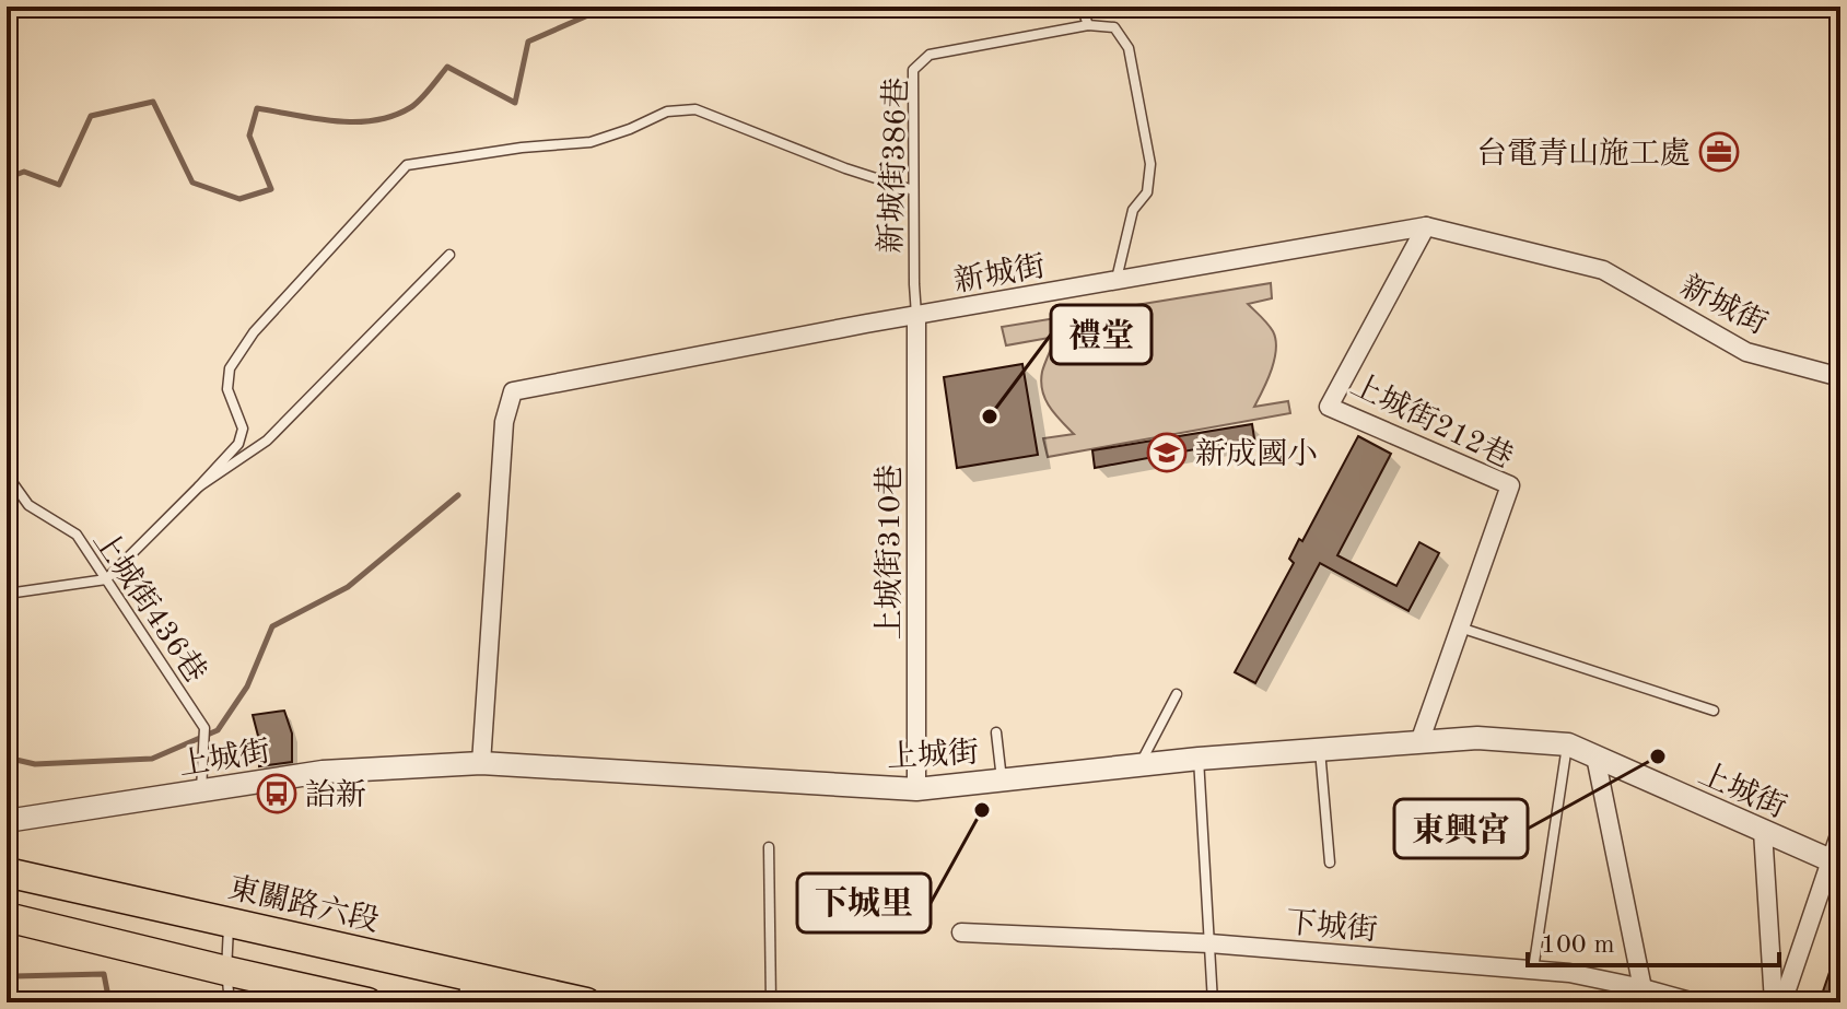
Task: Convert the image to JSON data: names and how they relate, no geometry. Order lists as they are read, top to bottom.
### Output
{
  "streets": {
    "main road": ["東關路六段"],
    "street": [
      "新城街",
      "上城街212巷",
      "上城街310巷",
      "上城街",
      "下城街"
    ],
    "lane": ["新城街386巷", "上城街436巷"]
  },
  "crossings": [
    ["新城街386巷", "新城街"],
    ["新城街386巷", "上城街310巷"],
    ["新城街", "上城街212巷"],
    ["新城街", "上城街310巷"],
    ["新城街", "上城街"],
    ["上城街212巷", "上城街"],
    ["上城街310巷", "上城街"],
    ["上城街436巷", "上城街"]
  ],
  "places": {
    "office": ["台電青山施工處"],
    "other": ["禮堂", "東興宮", "下城里"],
    "school or university": ["新成國小"],
    "bus stop": ["詒新"]
  },
  "scale_bar": "100 m"
}
